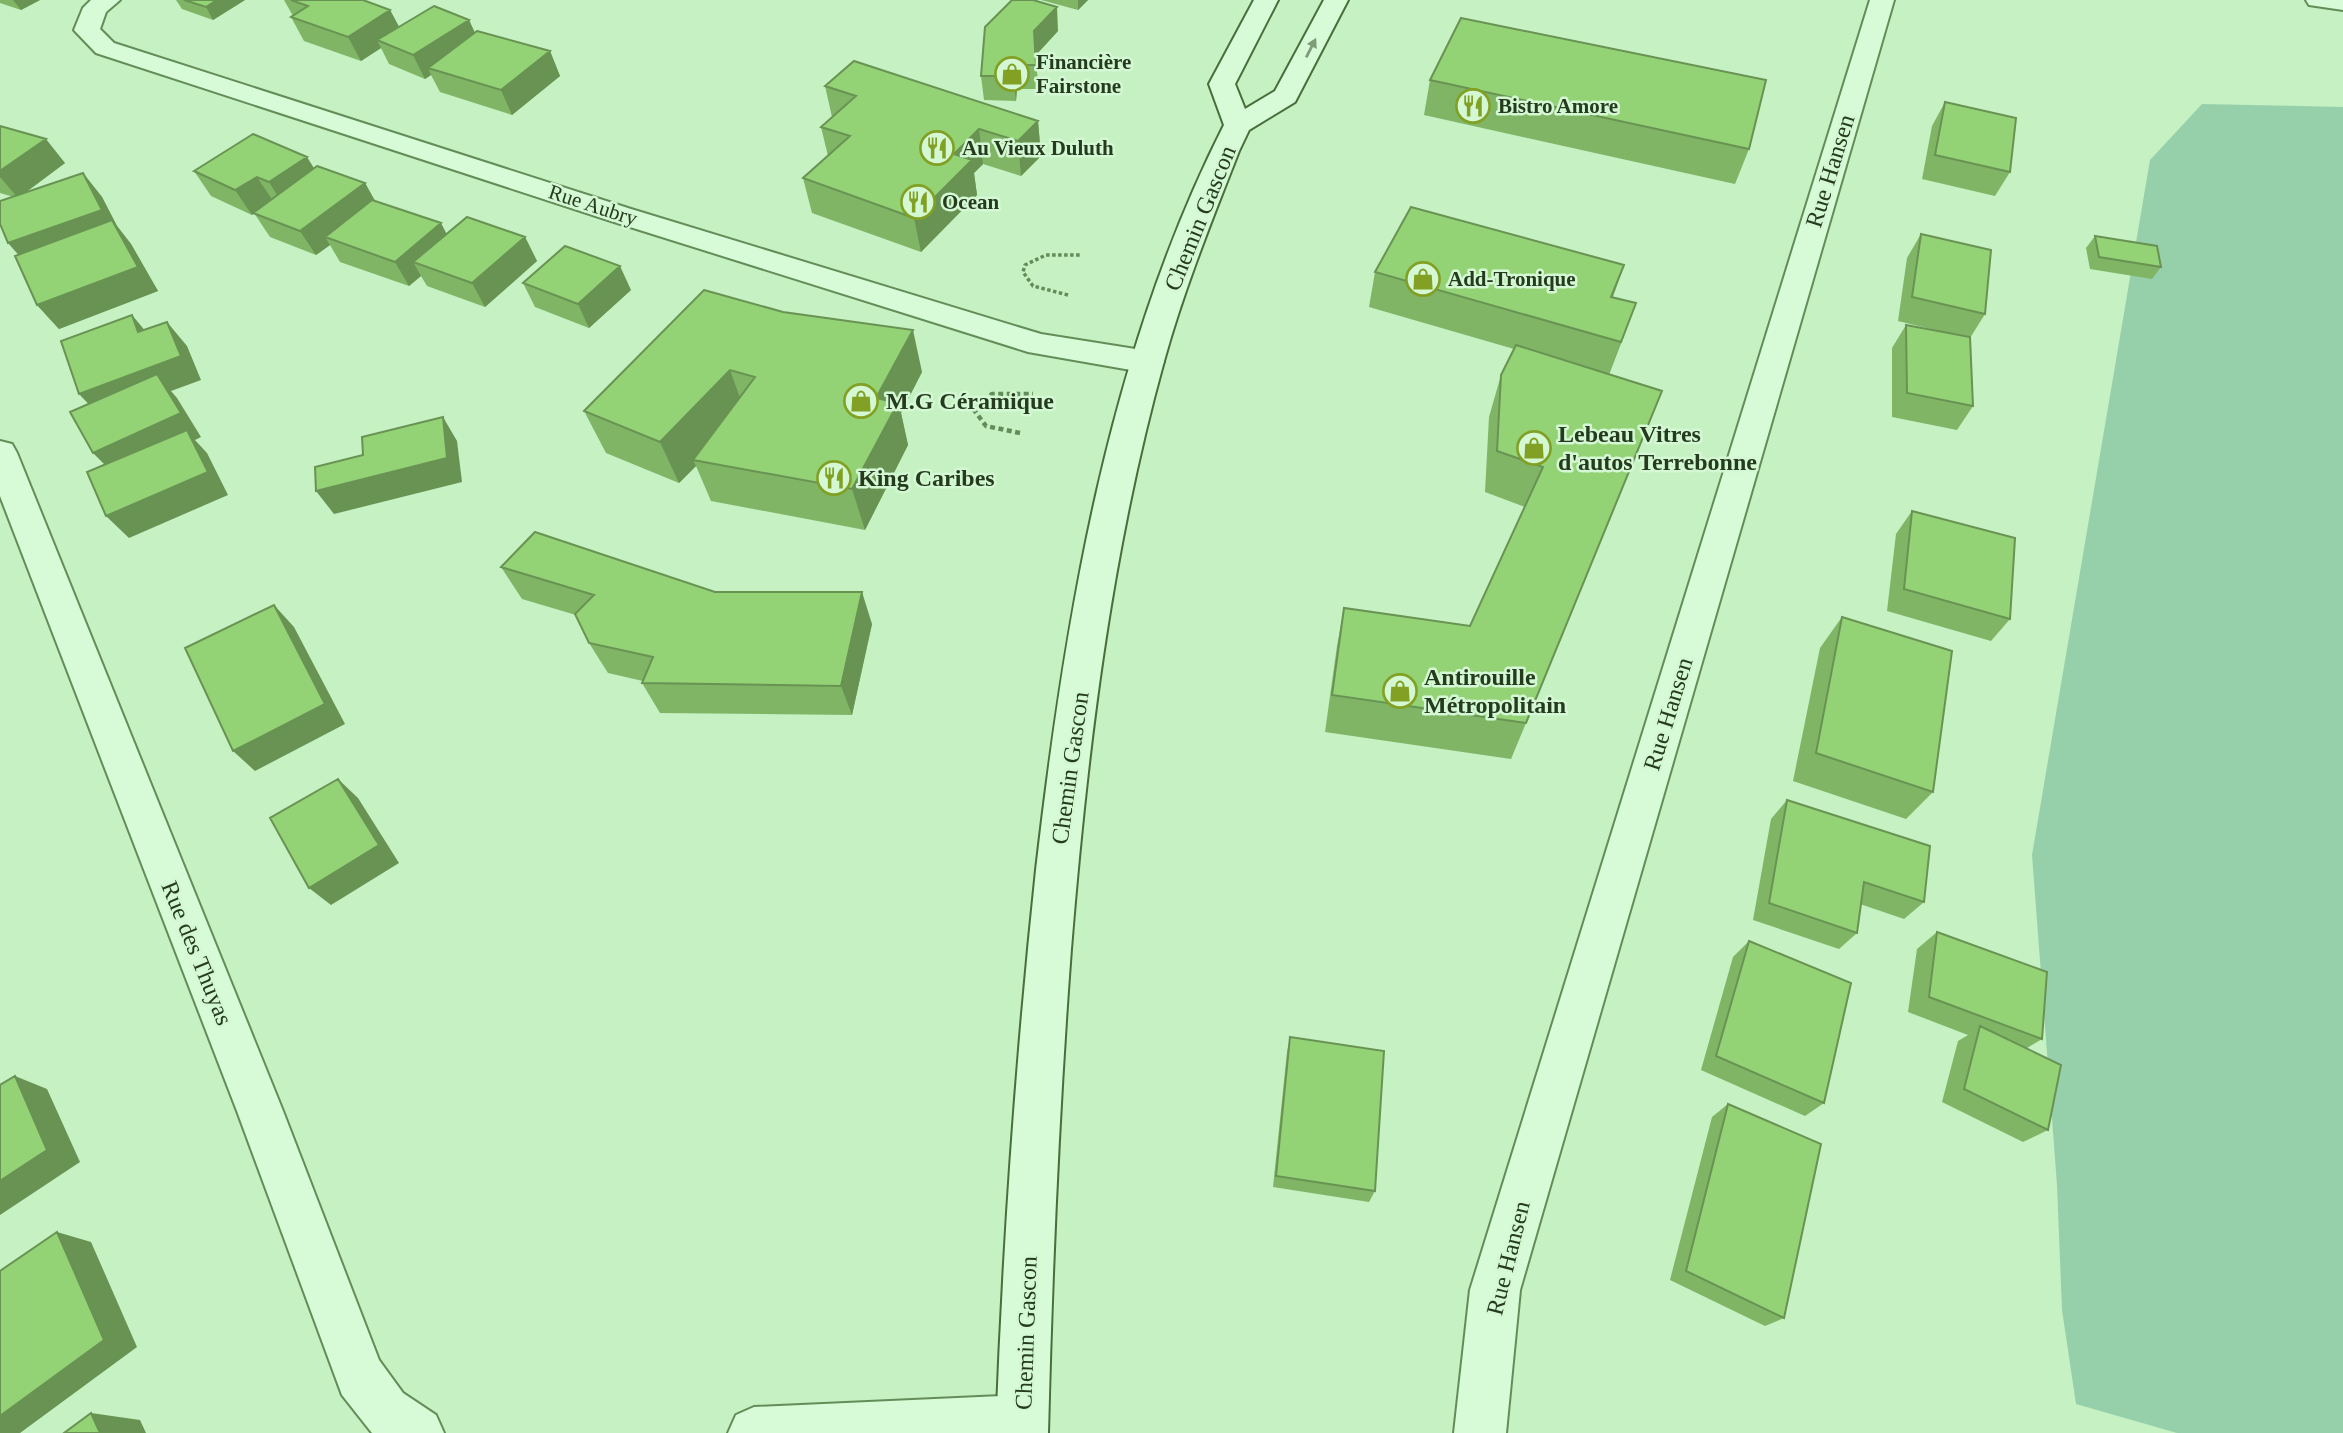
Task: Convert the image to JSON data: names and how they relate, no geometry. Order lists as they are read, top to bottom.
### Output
{
  "streets": {
    "street": [
      "Rue Hansen",
      "Rue Aubry",
      "Chemin Gascon",
      "Rue des Thuyas"
    ]
  },
  "crossings": [
    ["Rue Aubry", "Chemin Gascon"]
  ],
  "places": {
    "shop": [
      "Financière Fairstone",
      "Add-Tronique",
      "M.G Céramique",
      "Lebeau Vitres d'autos Terrebonne",
      "Antirouille Métropolitain"
    ],
    "restaurant": [
      "Bistro Amore",
      "Au Vieux Duluth",
      "Ocean",
      "King Caribes"
    ]
  }
}
